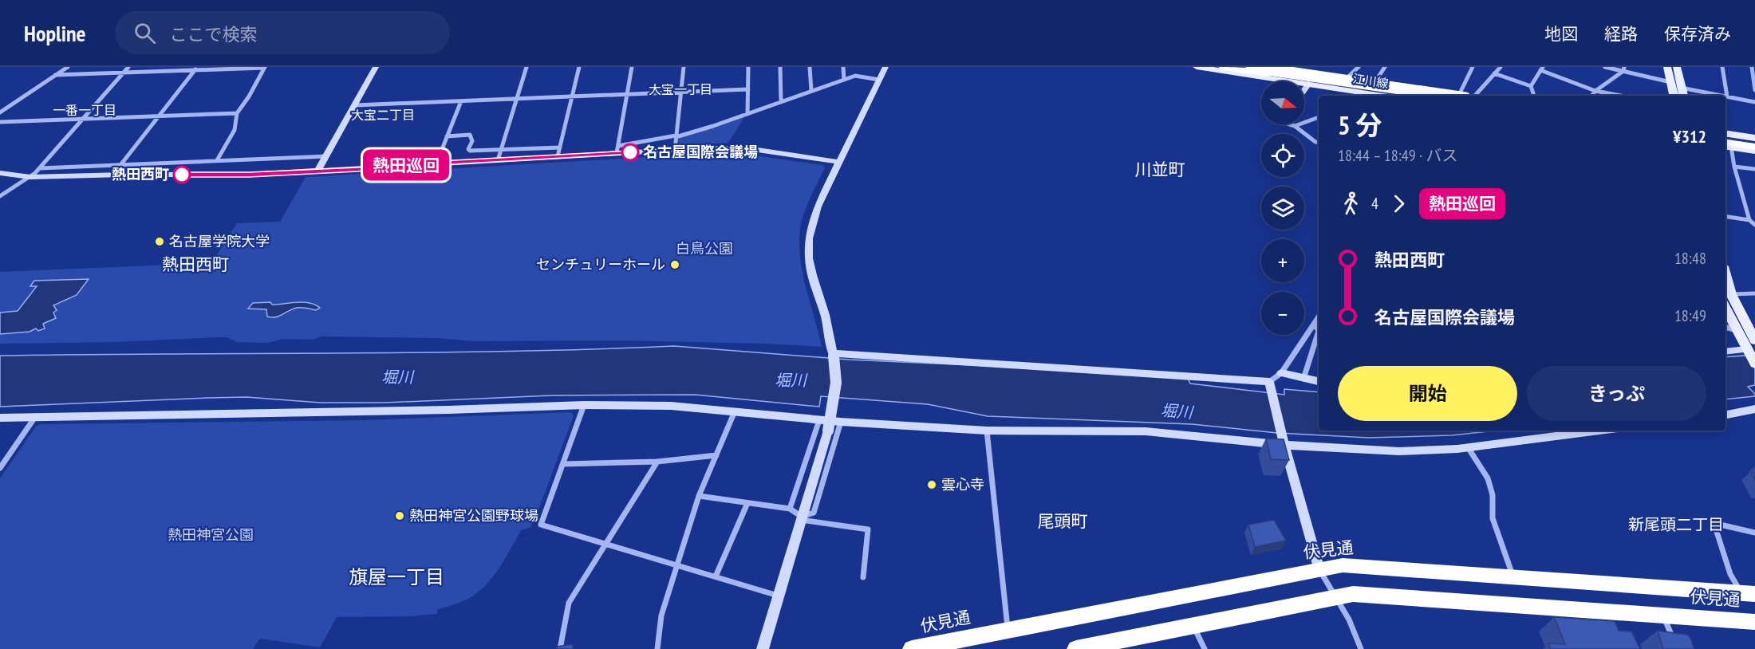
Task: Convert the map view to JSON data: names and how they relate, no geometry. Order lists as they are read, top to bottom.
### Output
{
  "streets": {
    "highway": ["伏見通"],
    "main road": ["江川線"]
  },
  "districts": [
    "大宝一丁目",
    "一番一丁目",
    "大宝二丁目",
    "川並町",
    "熱田西町",
    "尾頭町",
    "新尾頭二丁目",
    "旗屋一丁目"
  ],
  "water": ["堀川"],
  "parks": ["白鳥公園", "熱田神宮公園"],
  "places": [
    "名古屋国際会議場",
    "熱田西町",
    "名古屋学院大学",
    "センチュリーホール",
    "雲心寺",
    "熱田神宮公園野球場"
  ],
  "lines": ["bus line 熱田巡回"],
  "north": "right",
  "page": {
    "header": "Hopline",
    "search": "ここで検索",
    "nav": ["地図", "経路", "保存済み"],
    "on_map": "熱田巡回",
    "map_buttons": ["+", "−"],
    "heading": ["5 分", "18:44 – 18:49 · バス", "¥312"],
    "legs": ["4", "熱田巡回"],
    "list": [
      {
        "name": "熱田西町",
        "value": "18:48"
      },
      {
        "name": "名古屋国際会議場",
        "value": "18:49"
      }
    ],
    "buttons": ["開始", "きっぷ"]
  }
}
